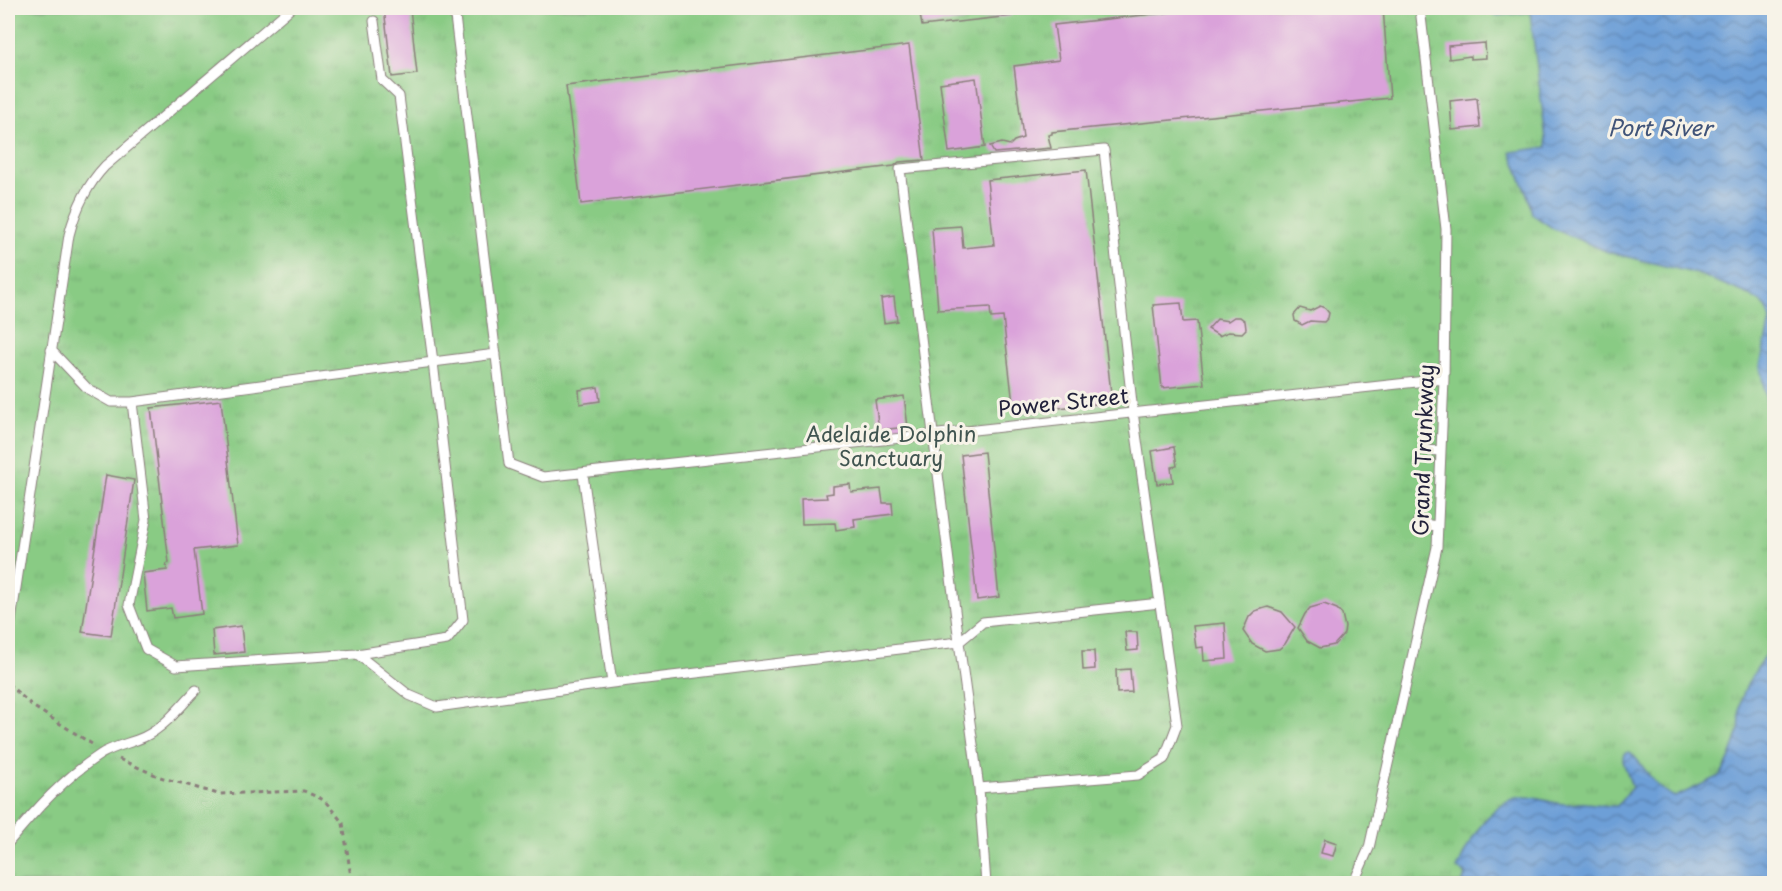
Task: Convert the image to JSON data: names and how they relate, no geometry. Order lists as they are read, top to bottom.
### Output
{
  "streets": {
    "lane": ["Power Street", "Grand Trunkway"]
  },
  "crossings": [
    ["Power Street", "Grand Trunkway"]
  ],
  "water": ["Port River"],
  "parks": ["Adelaide Dolphin Sanctuary"]
}
